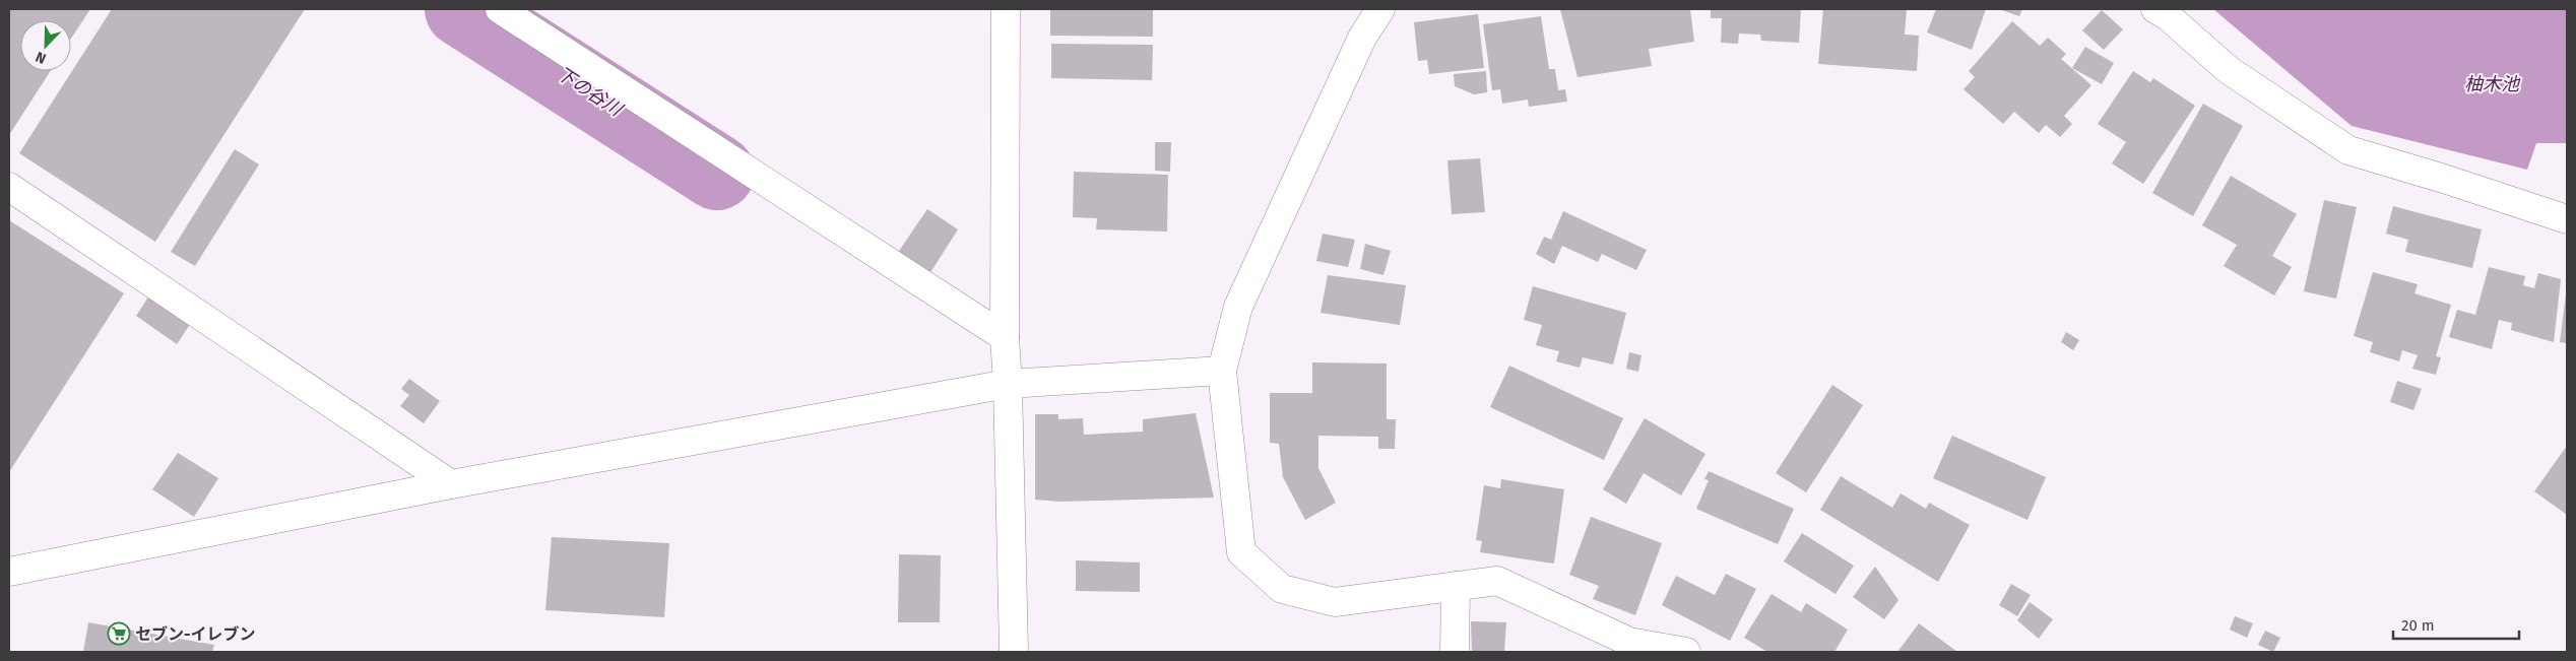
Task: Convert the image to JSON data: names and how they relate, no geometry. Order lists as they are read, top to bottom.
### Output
{
  "water": ["柚木池", "下の谷川"],
  "places": {
    "supermarket": ["セブン-イレブン"]
  },
  "scale_bar": "20 m",
  "north": "bottom left"
}
